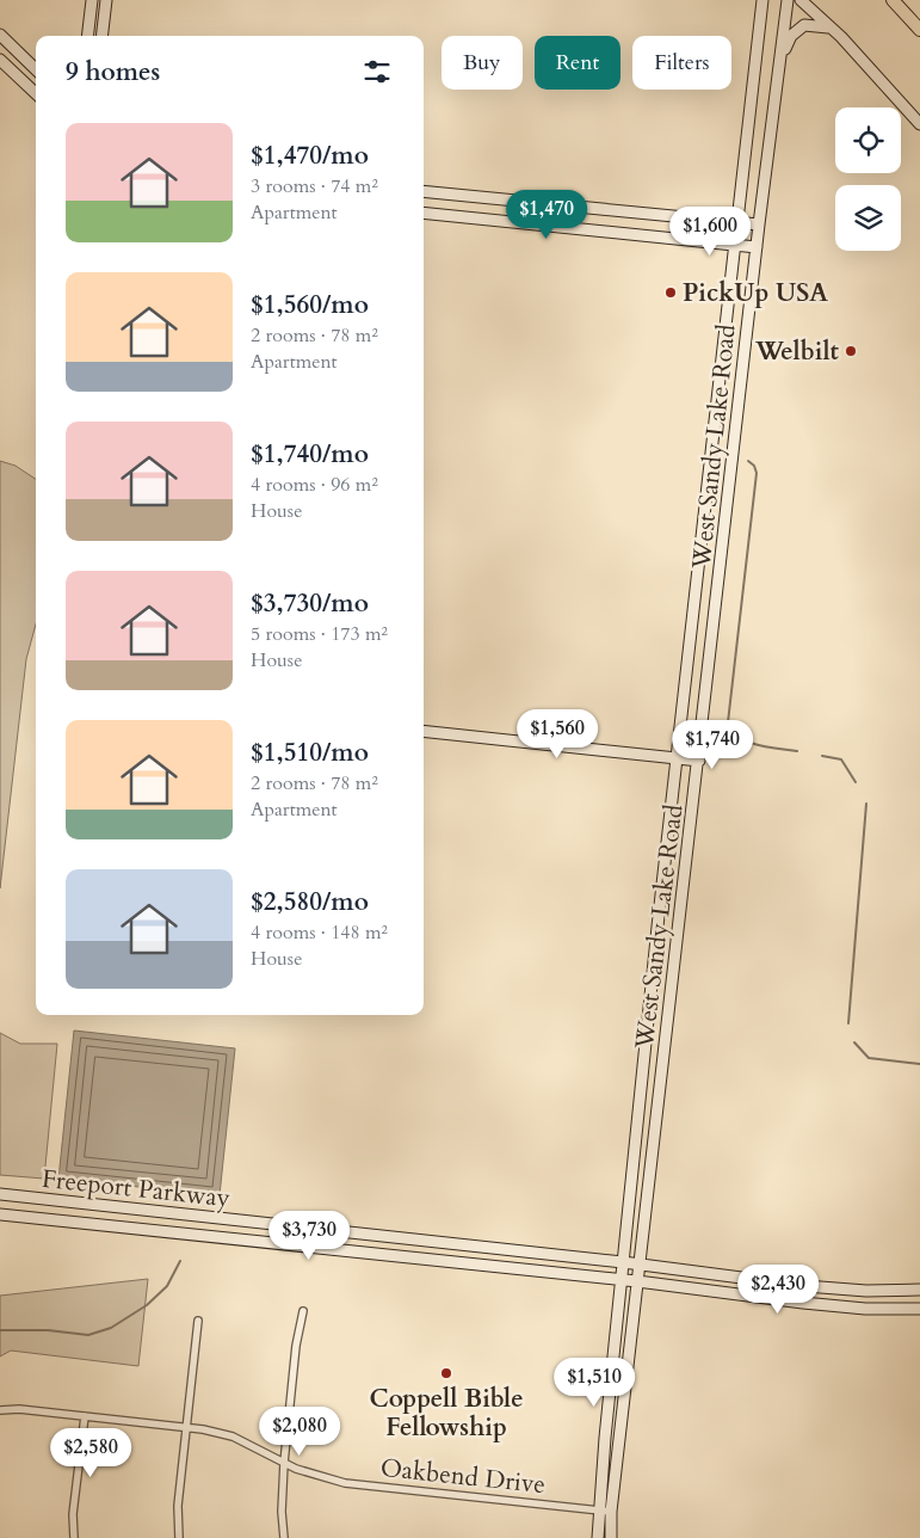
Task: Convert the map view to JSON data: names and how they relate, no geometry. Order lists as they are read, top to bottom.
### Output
{
  "streets": {
    "main road": ["West Sandy Lake Road", "Freeport Parkway"],
    "street": ["Oakbend Drive"]
  },
  "crossings": [
    ["West Sandy Lake Road", "Freeport Parkway"],
    ["West Sandy Lake Road", "Oakbend Drive"]
  ],
  "places": ["PickUp USA", "Welbilt", "Coppell Bible Fellowship"],
  "page": {
    "chip": ["Buy", "Rent", "Filters"],
    "heading": "9 homes",
    "list": [
      {
        "name": "$1,470/mo",
        "note": "3 rooms · 74 m² · Apartment"
      },
      {
        "name": "$1,560/mo",
        "note": "2 rooms · 78 m² · Apartment"
      },
      {
        "name": "$1,740/mo",
        "note": "4 rooms · 96 m² · House"
      },
      {
        "name": "$3,730/mo",
        "note": "5 rooms · 173 m² · House"
      },
      {
        "name": "$1,510/mo",
        "note": "2 rooms · 78 m² · Apartment"
      },
      {
        "name": "$2,580/mo",
        "note": "4 rooms · 148 m² · House"
      }
    ],
    "price": [
      "$1,470",
      "$1,600",
      "$1,560",
      "$1,740",
      "$3,730",
      "$2,430",
      "$1,510",
      "$2,080",
      "$2,580"
    ]
  }
}
